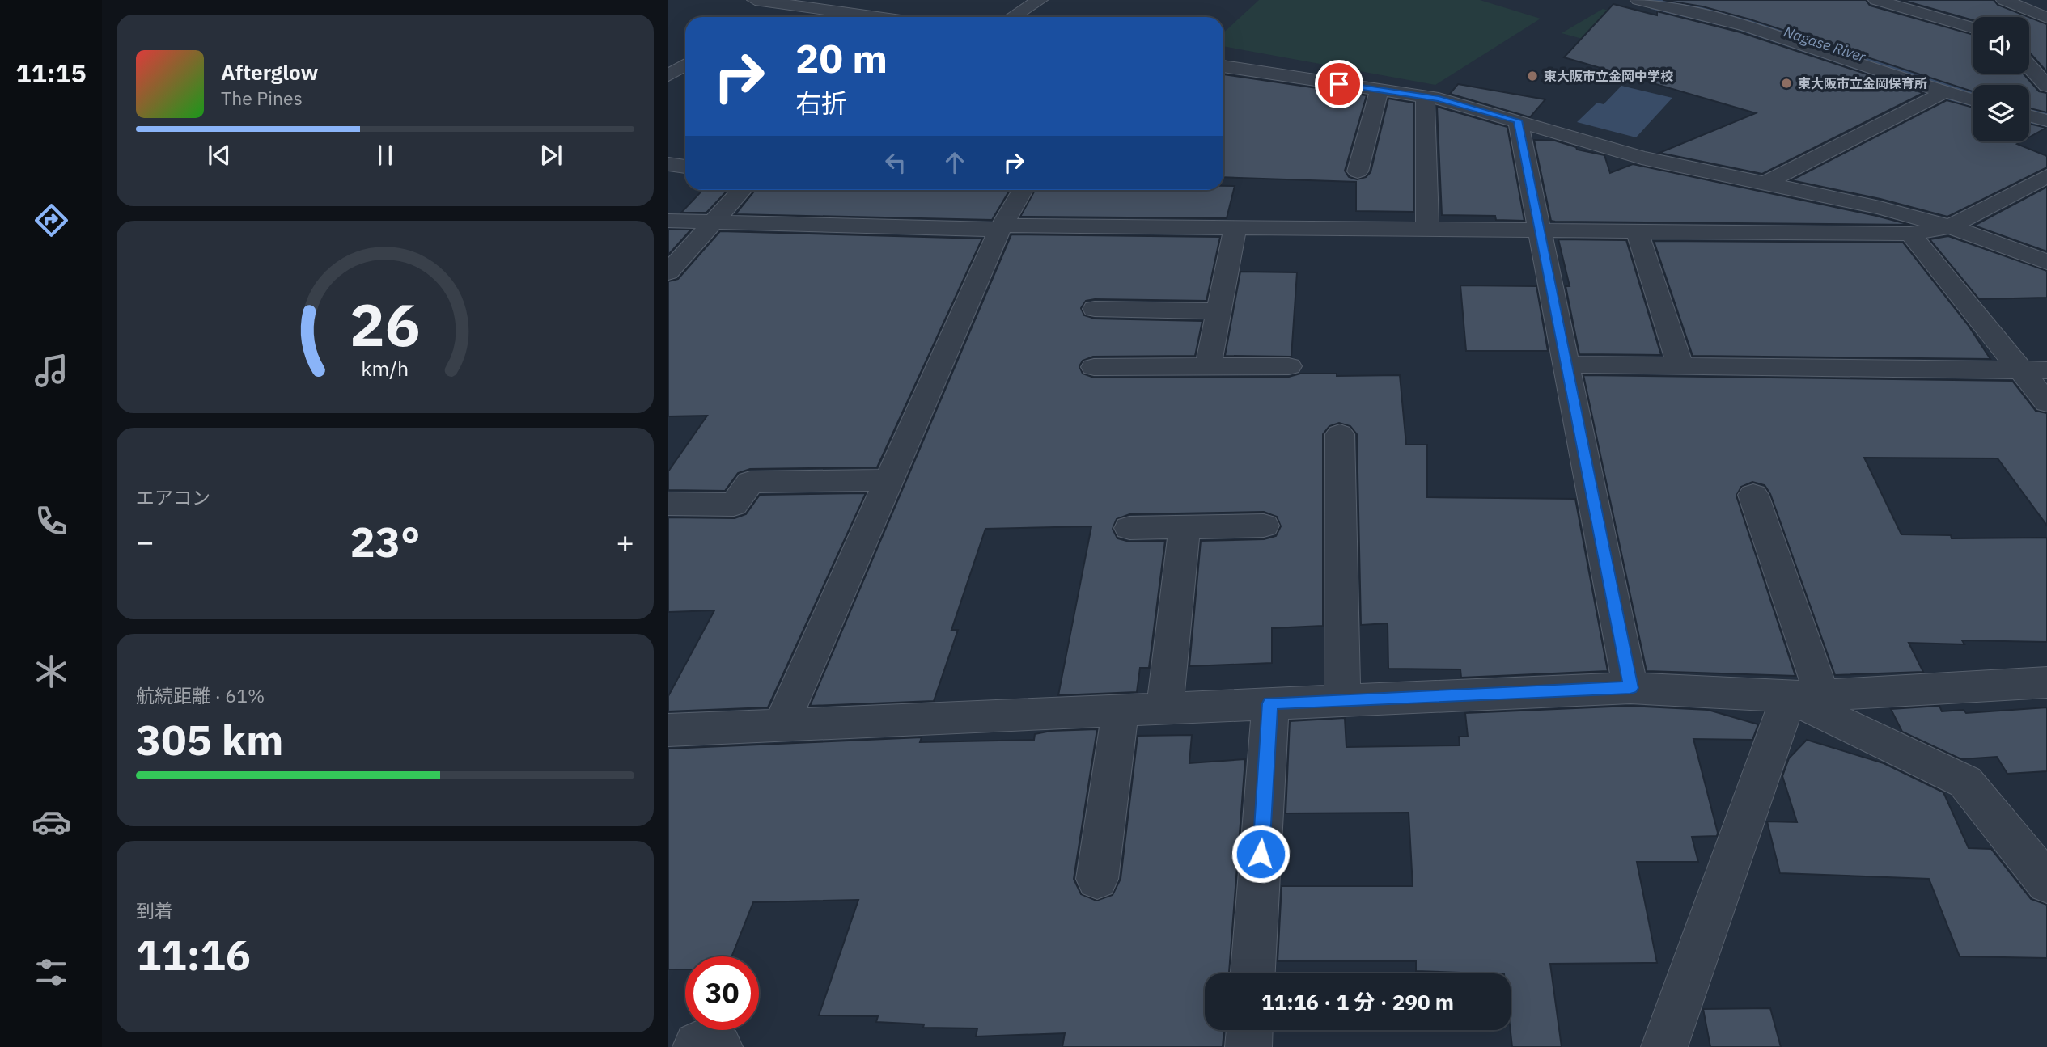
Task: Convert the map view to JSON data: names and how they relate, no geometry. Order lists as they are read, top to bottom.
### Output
{
  "water": ["Nagase River"],
  "places": ["東大阪市立金岡中学校", "東大阪市立金岡保育所"],
  "page": {
    "tabs": "11:15",
    "turn": ["20 m", "右折"],
    "song": ["Afterglow", "The Pines"],
    "tile": [
      "エアコン",
      ["航続距離 · 61%", "305 km"],
      ["到着", "11:16"]
    ],
    "heat": ["−", "23°", "+"],
    "limit": "30",
    "trip": "11:16 · 1 分 · 290 m",
    "gauge": ["26", "km/h"]
  }
}
